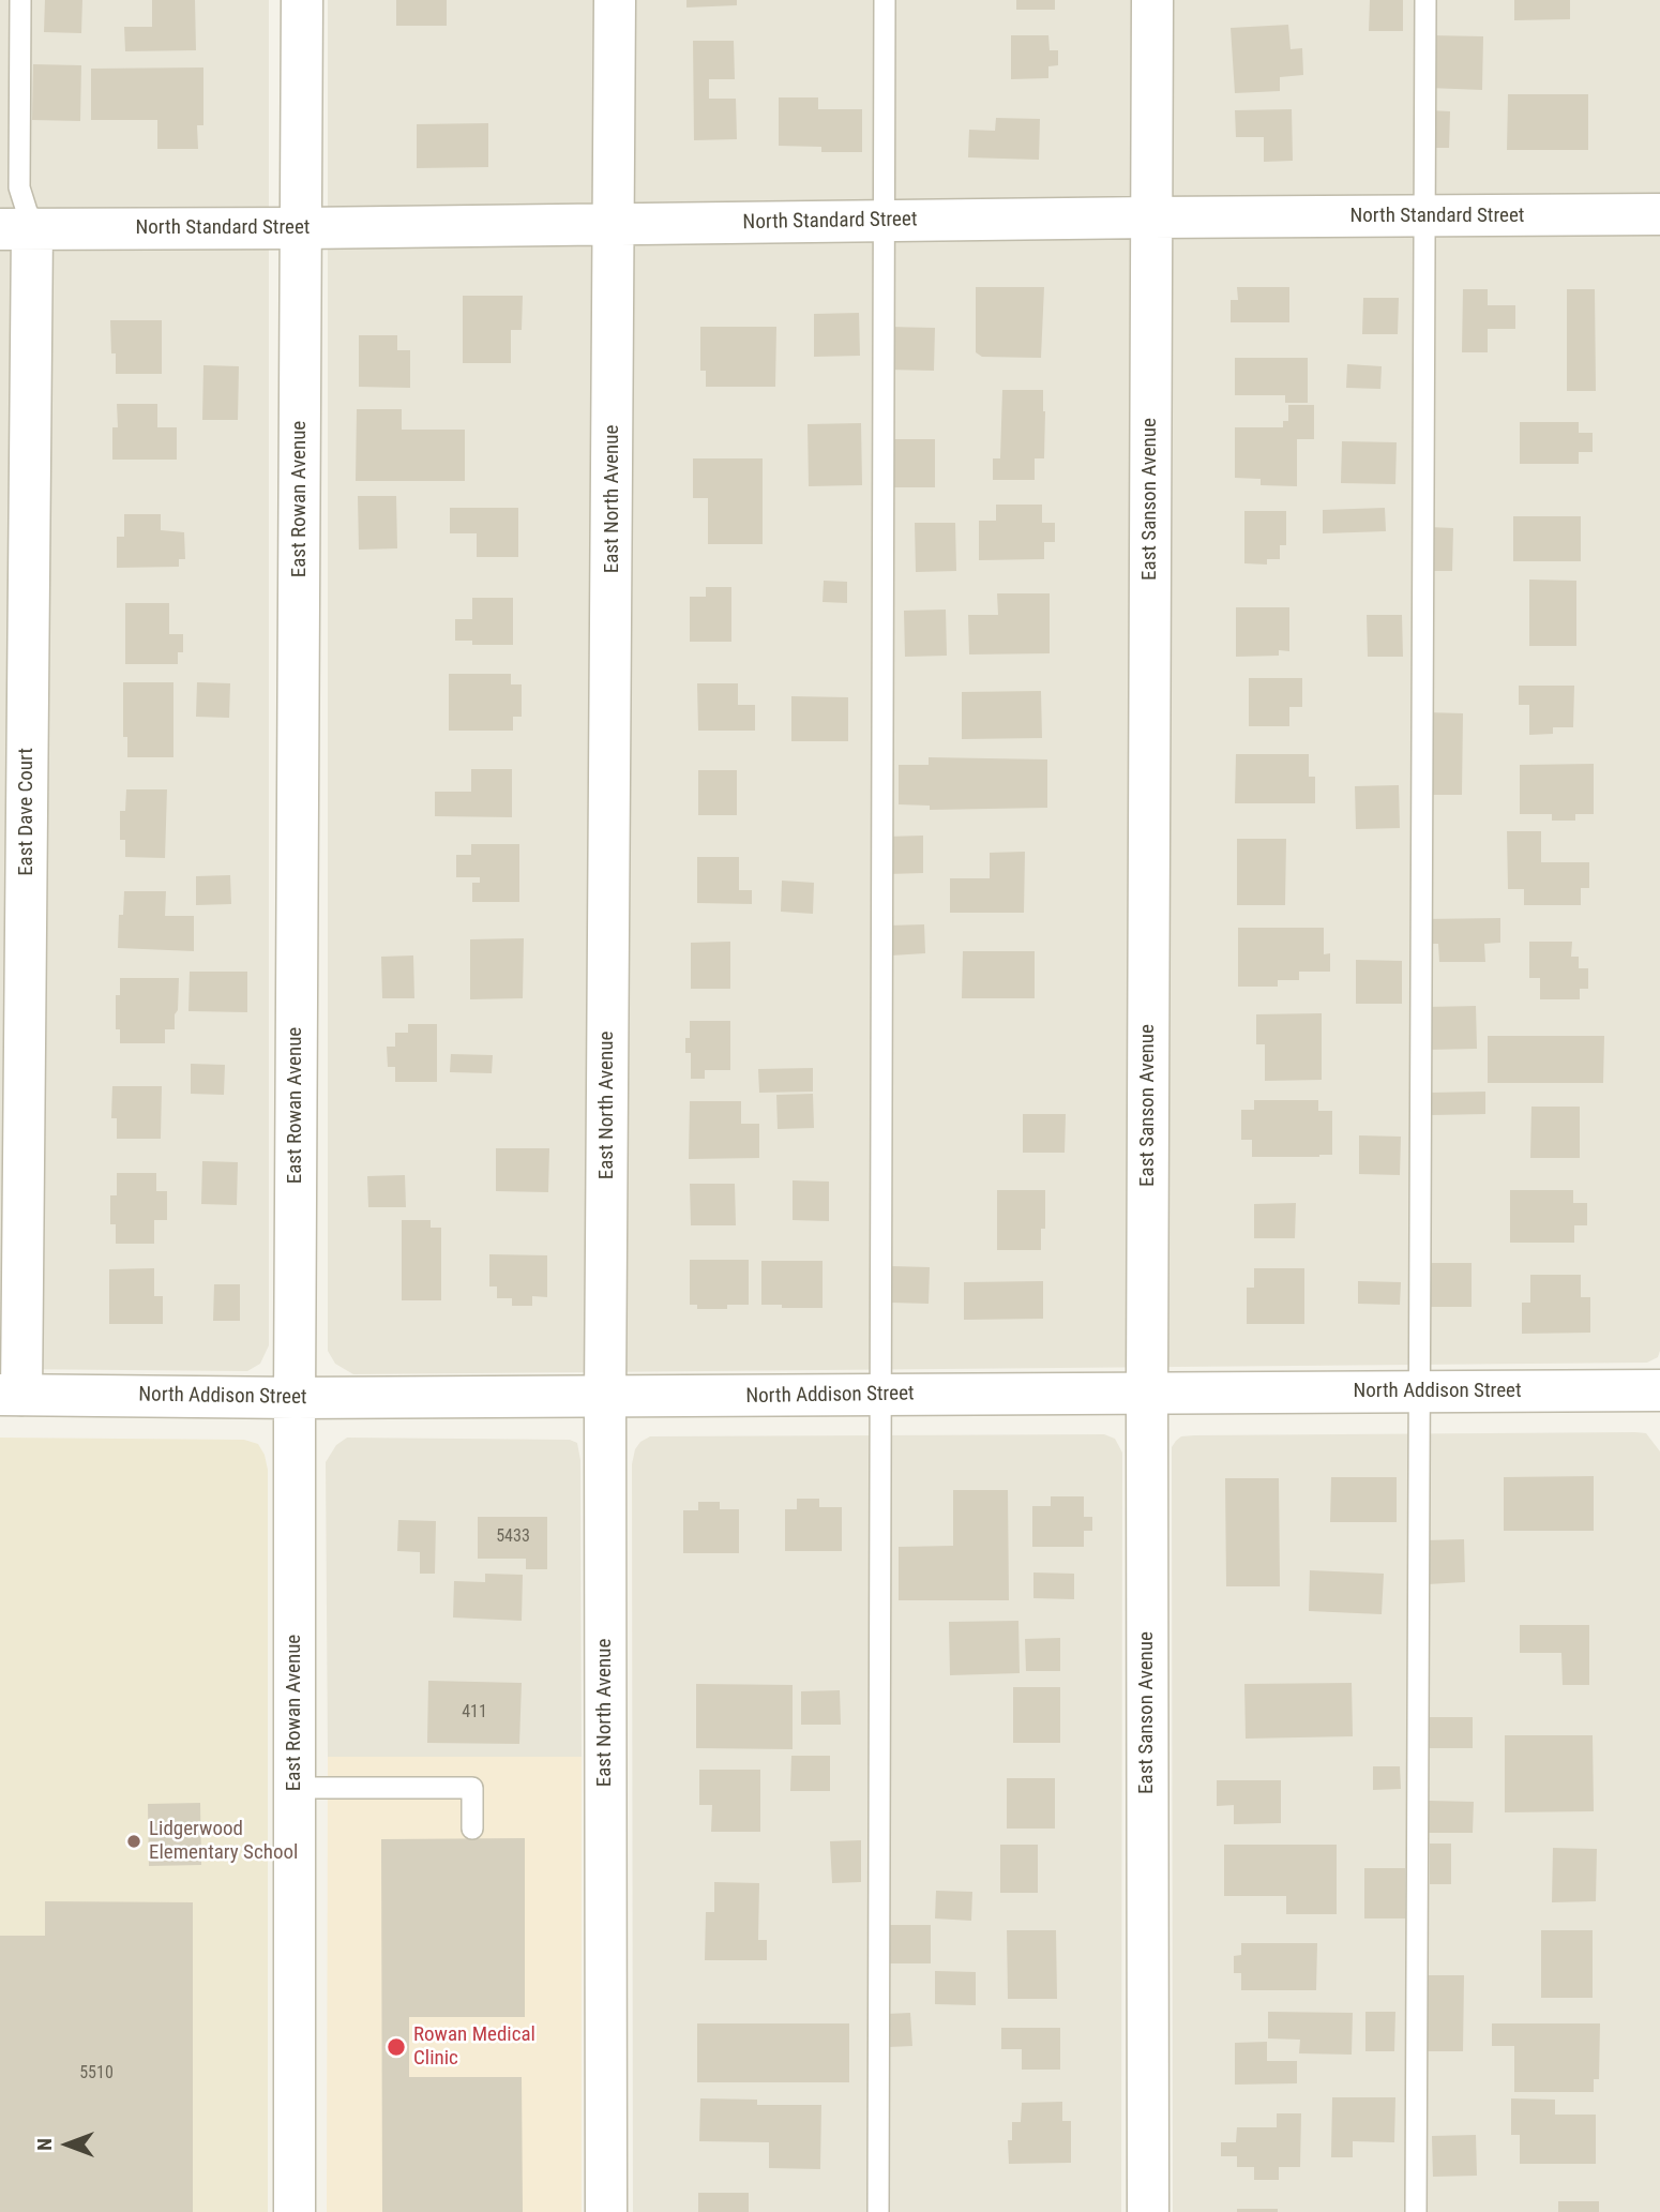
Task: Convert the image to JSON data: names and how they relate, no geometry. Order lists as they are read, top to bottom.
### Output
{
  "streets": {
    "street": [
      "North Standard Street",
      "East Rowan Avenue",
      "East North Avenue",
      "East Sanson Avenue",
      "East Dave Court",
      "North Addison Street"
    ]
  },
  "crossings": [
    ["North Standard Street", "East Rowan Avenue"],
    ["North Standard Street", "East North Avenue"],
    ["North Standard Street", "East Sanson Avenue"],
    ["North Standard Street", "East Dave Court"],
    ["East Rowan Avenue", "North Addison Street"],
    ["East North Avenue", "North Addison Street"],
    ["East Sanson Avenue", "North Addison Street"],
    ["East Dave Court", "North Addison Street"]
  ],
  "places": ["Lidgerwood Elementary School", "Rowan Medical Clinic"],
  "house_numbers": ["5433", "411", "5510"],
  "north": "left"
}
